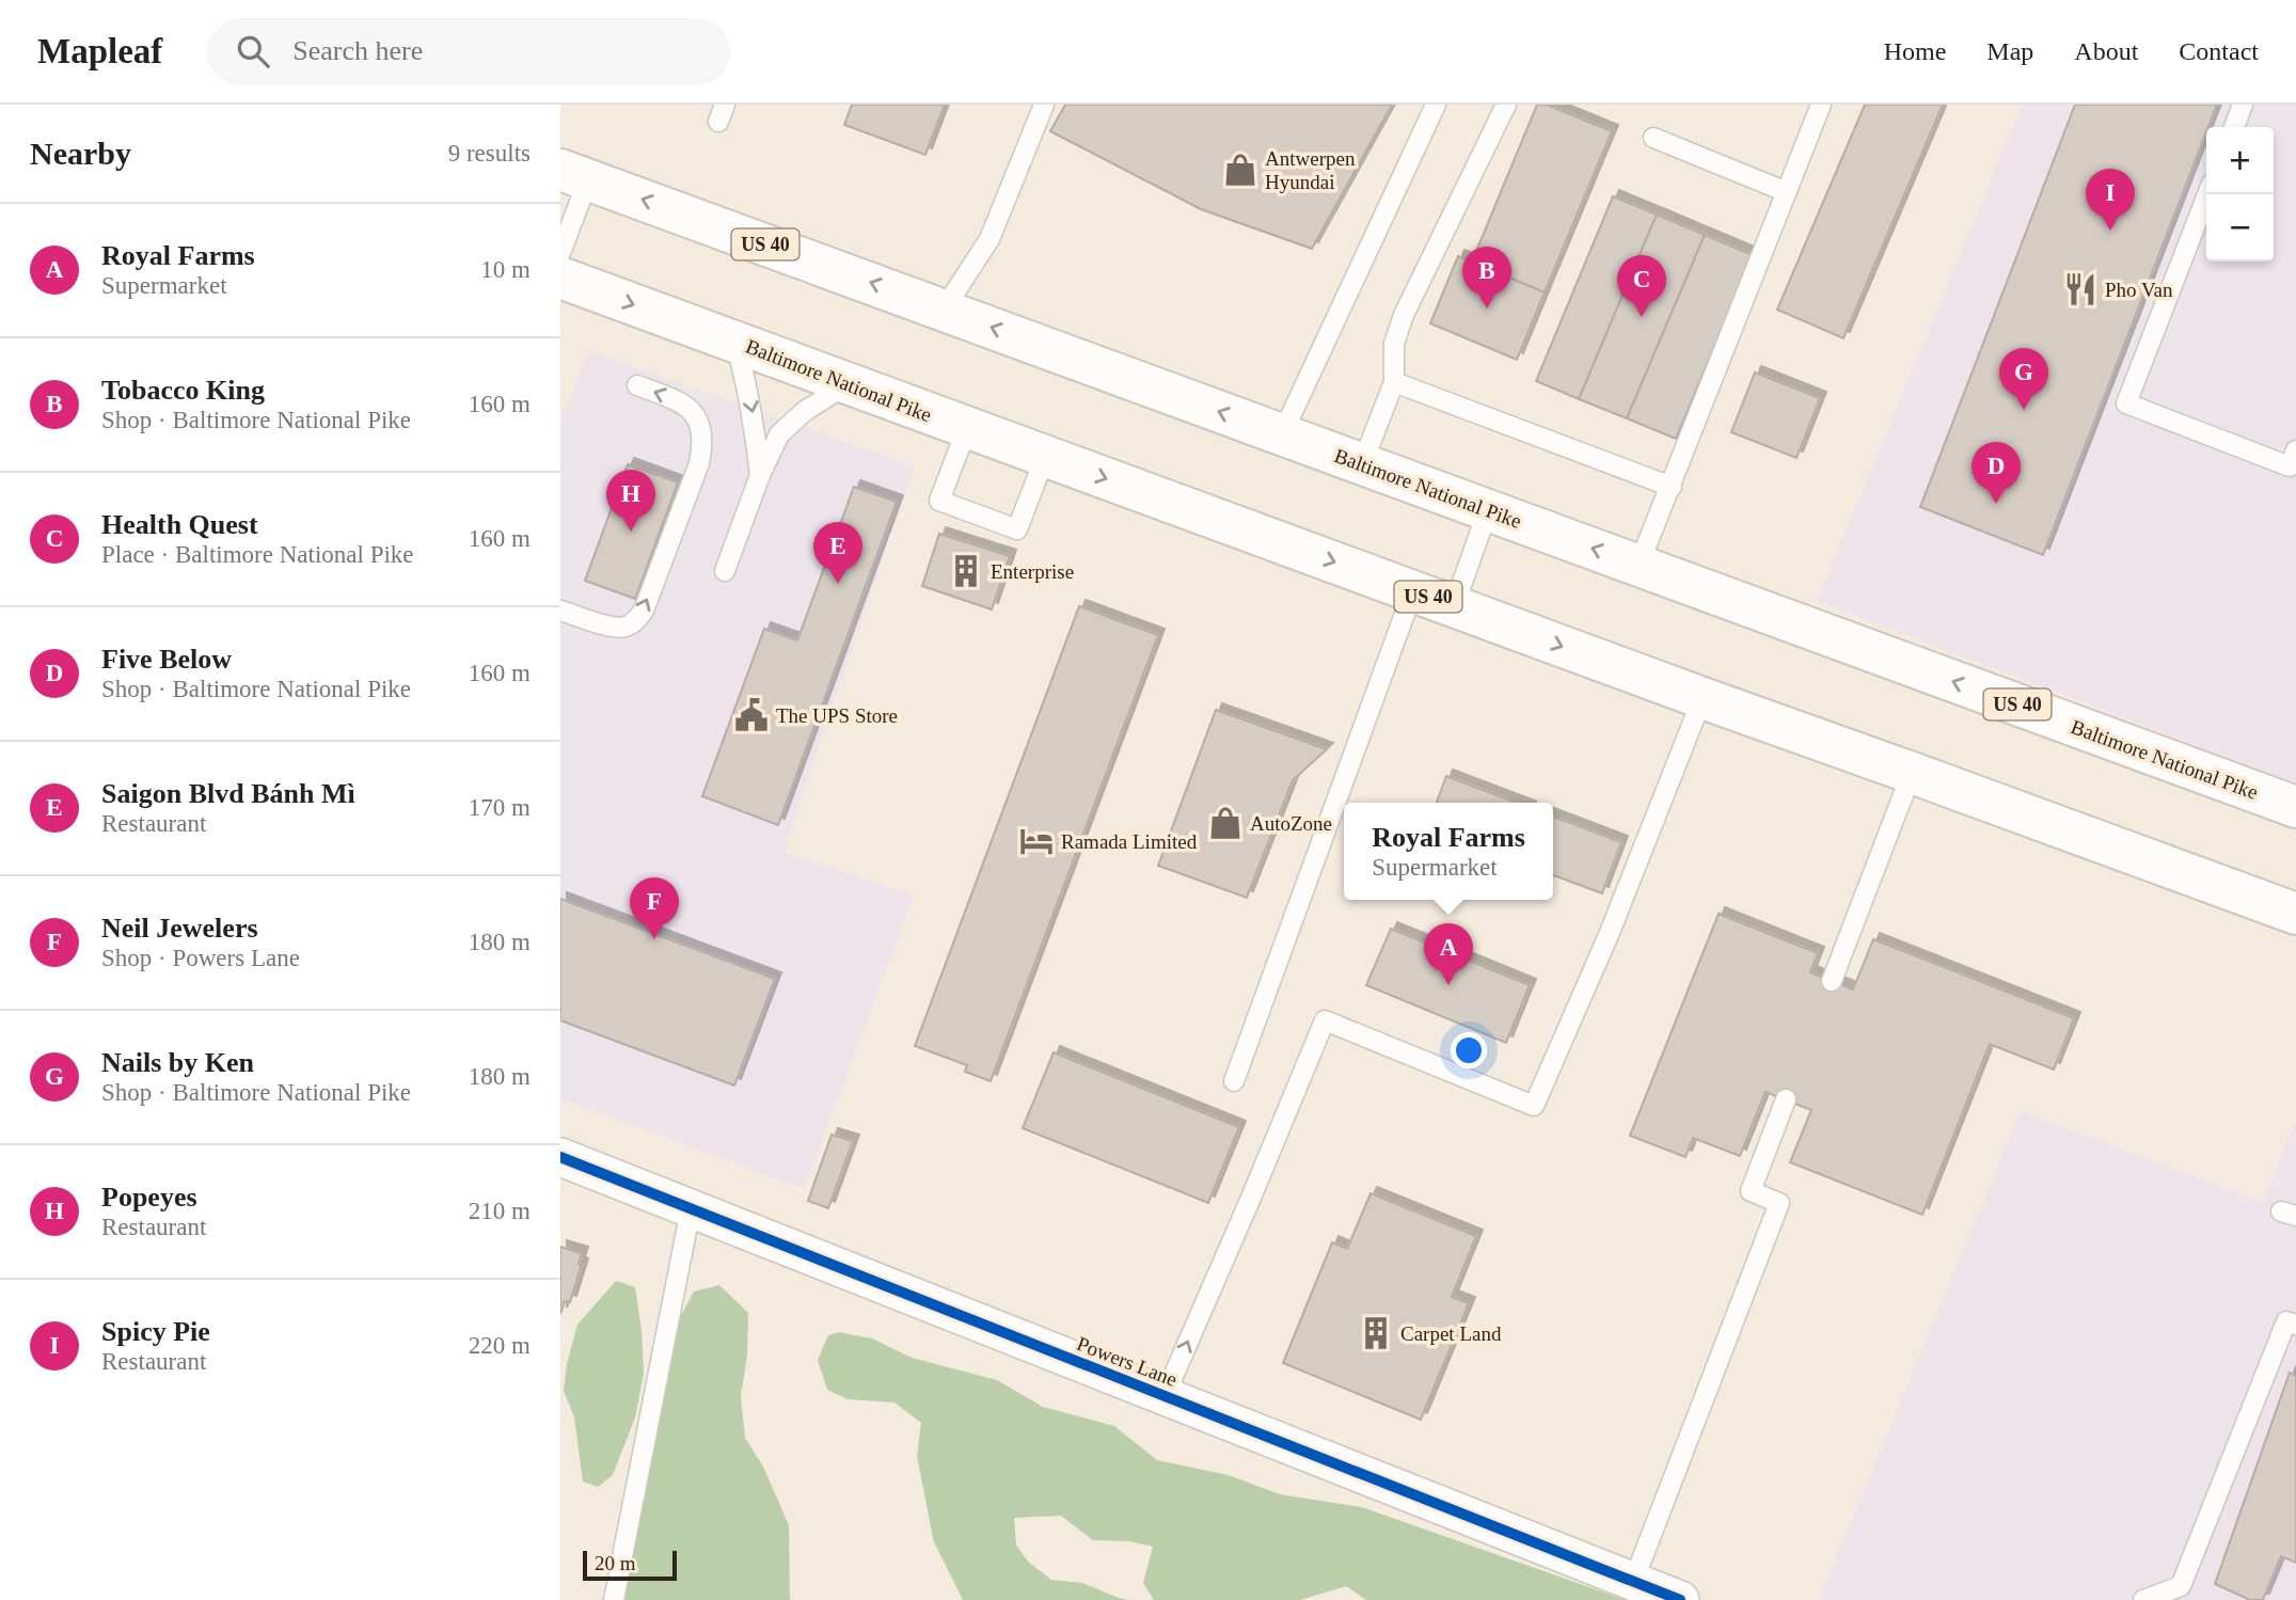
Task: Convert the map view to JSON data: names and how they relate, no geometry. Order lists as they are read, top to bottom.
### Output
{
  "streets": {
    "main road": ["US 40", "Baltimore National Pike"],
    "street": ["Powers Lane"]
  },
  "places": {
    "shop": ["Antwerpen Hyundai", "AutoZone"],
    "restaurant": ["Pho Van"],
    "building": ["Enterprise", "Carpet Land"],
    "public building": ["The UPS Store"],
    "hotel": ["Ramada Limited"]
  },
  "scale_bar": "20 m",
  "page": {
    "header": "Mapleaf",
    "search": "Search here",
    "nav": [
      "Home",
      "Map",
      "About",
      "Contact"
    ],
    "heading": ["Nearby", "9 results"],
    "map_buttons": ["+", "−"],
    "pins": [
      "I",
      "B",
      "C",
      "G",
      "D",
      "H",
      "E",
      "F",
      "A"
    ],
    "list": [
      {
        "mark": "A",
        "name": "Royal Farms",
        "note": "Supermarket",
        "value": "10 m"
      },
      {
        "mark": "B",
        "name": "Tobacco King",
        "note": "Shop · Baltimore National Pike",
        "value": "160 m"
      },
      {
        "mark": "C",
        "name": "Health Quest",
        "note": "Place · Baltimore National Pike",
        "value": "160 m"
      },
      {
        "mark": "D",
        "name": "Five Below",
        "note": "Shop · Baltimore National Pike",
        "value": "160 m"
      },
      {
        "mark": "E",
        "name": "Saigon Blvd Bánh Mì",
        "note": "Restaurant",
        "value": "170 m"
      },
      {
        "mark": "F",
        "name": "Neil Jewelers",
        "note": "Shop · Powers Lane",
        "value": "180 m"
      },
      {
        "mark": "G",
        "name": "Nails by Ken",
        "note": "Shop · Baltimore National Pike",
        "value": "180 m"
      },
      {
        "mark": "H",
        "name": "Popeyes",
        "note": "Restaurant",
        "value": "210 m"
      },
      {
        "mark": "I",
        "name": "Spicy Pie",
        "note": "Restaurant",
        "value": "220 m"
      }
    ],
    "popup": ["Royal Farms", "Supermarket"],
    "scale": "20 m"
  }
}
